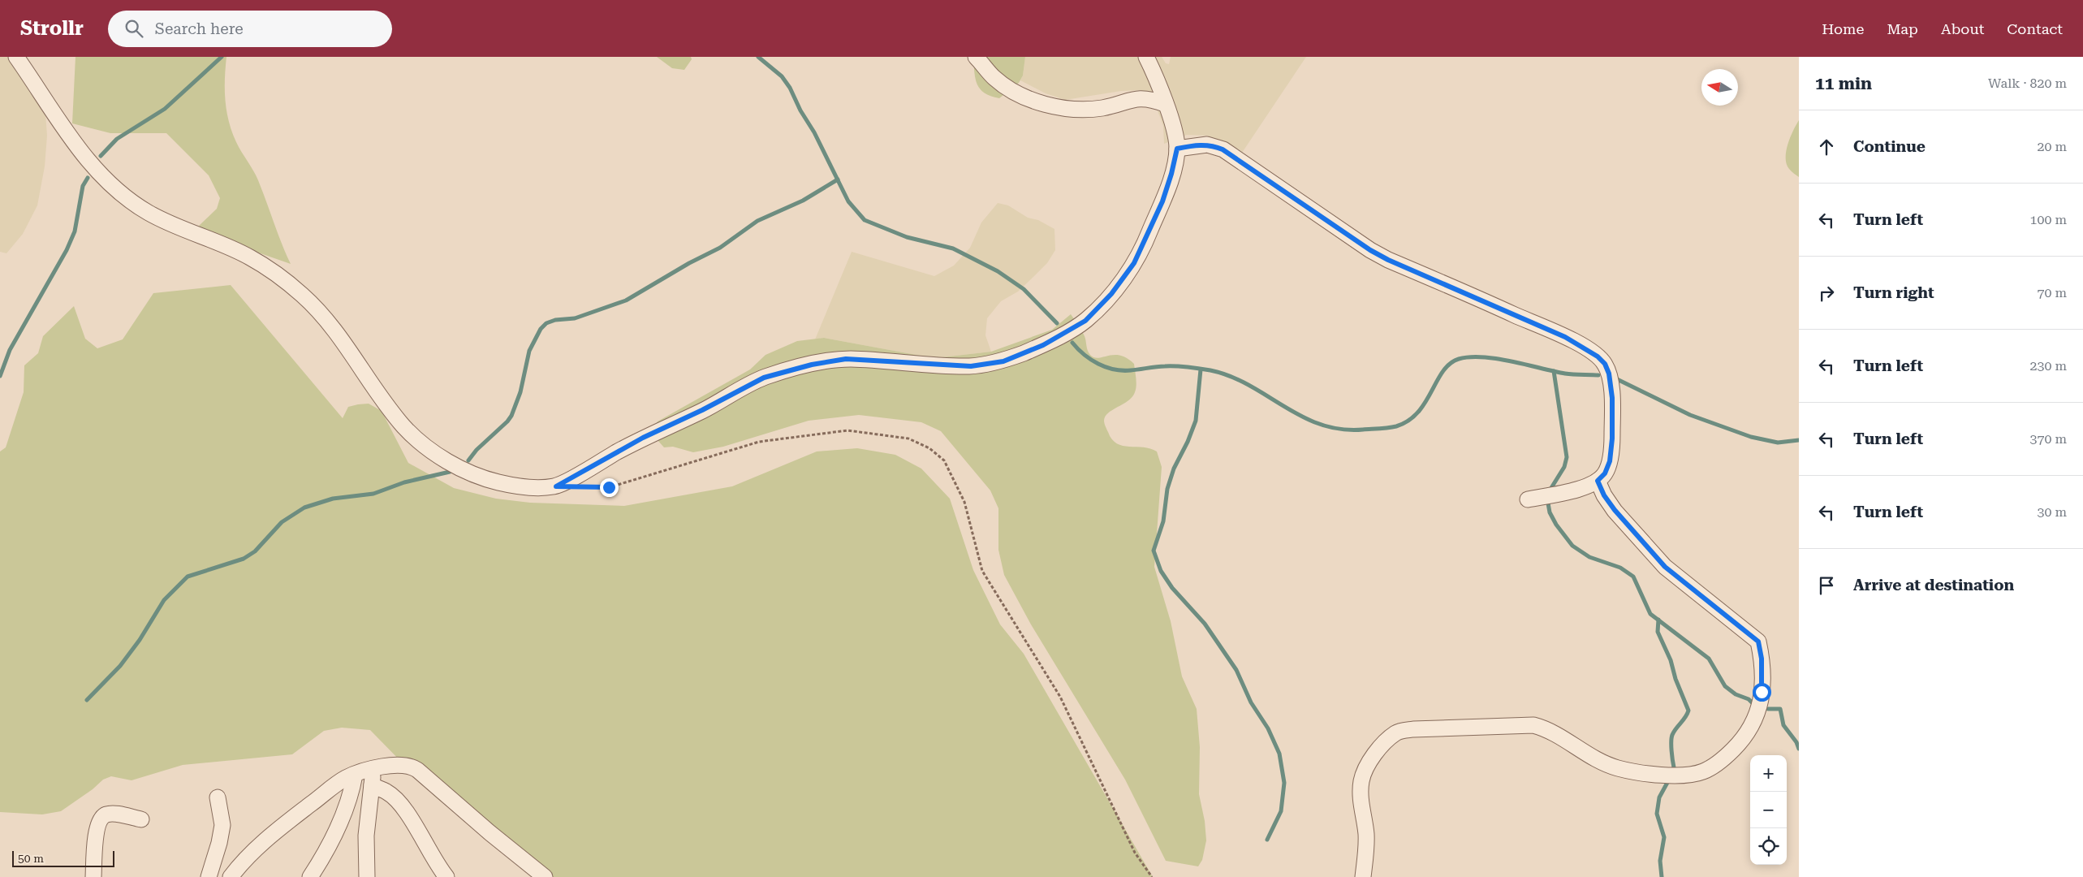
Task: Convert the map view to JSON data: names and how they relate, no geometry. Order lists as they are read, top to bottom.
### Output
{
  "scale_bar": "50 m",
  "north": "left",
  "page": {
    "header": "Strollr",
    "search": "Search here",
    "nav": [
      "Home",
      "Map",
      "About",
      "Contact"
    ],
    "heading": ["11 min", "Walk · 820 m"],
    "list": [
      ["Continue", "20 m"],
      ["Turn left", "100 m"],
      ["Turn right", "70 m"],
      ["Turn left", "230 m"],
      ["Turn left", "370 m"],
      ["Turn left", "30 m"],
      "Arrive at destination"
    ],
    "map_buttons": ["+", "−"],
    "scale": "50 m"
  }
}
